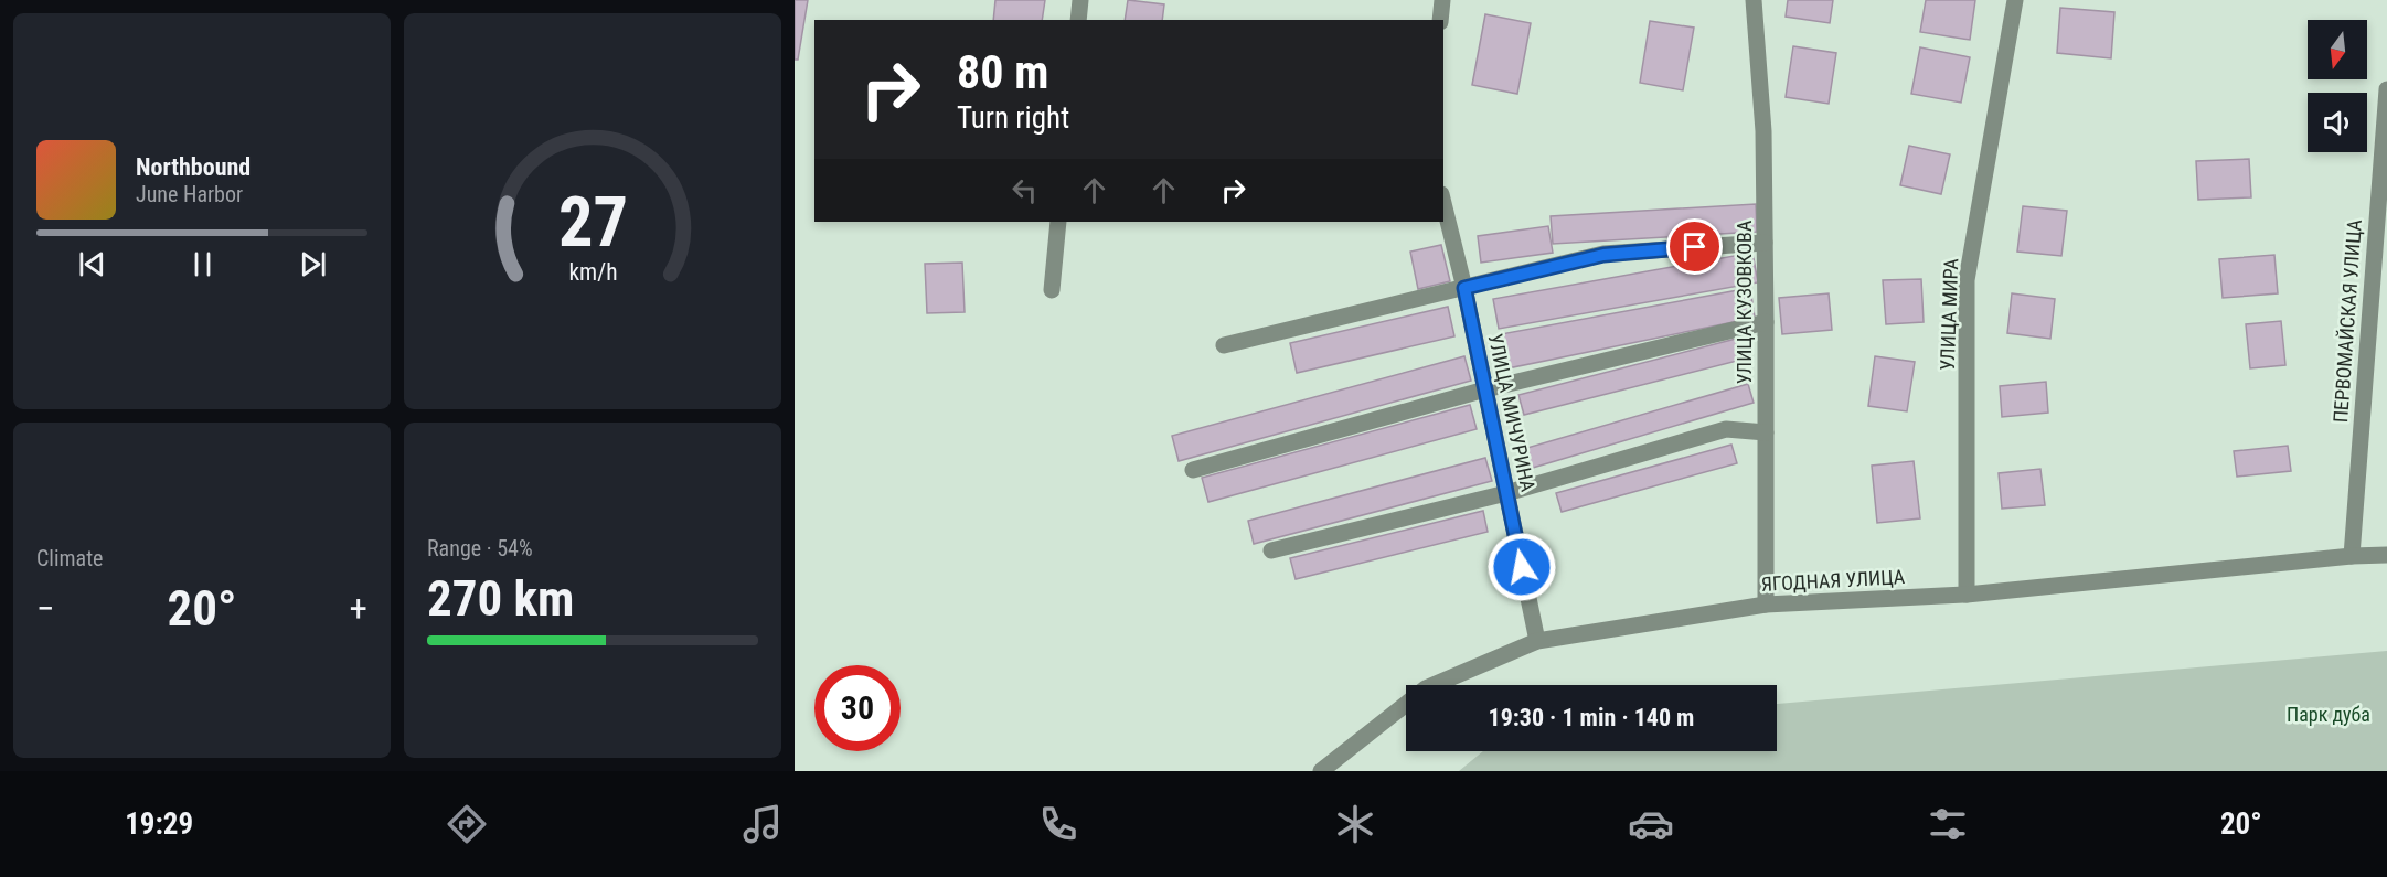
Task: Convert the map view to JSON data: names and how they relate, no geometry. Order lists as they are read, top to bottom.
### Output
{
  "streets": {
    "street": [
      "УЛИЦА КУЗОВКОВА",
      "УЛИЦА МИРА",
      "ПЕРВОМАЙСКАЯ УЛИЦА",
      "УЛИЦА МИЧУРИНА",
      "ЯГОДНАЯ УЛИЦА"
    ]
  },
  "crossings": [
    ["УЛИЦА КУЗОВКОВА", "ЯГОДНАЯ УЛИЦА"],
    ["УЛИЦА МИРА", "ЯГОДНАЯ УЛИЦА"],
    ["ПЕРВОМАЙСКАЯ УЛИЦА", "ЯГОДНАЯ УЛИЦА"],
    ["УЛИЦА МИЧУРИНА", "ЯГОДНАЯ УЛИЦА"]
  ],
  "parks": ["Парк дуба"],
  "north": "bottom",
  "page": {
    "turn": ["80 m", "Turn right"],
    "song": ["Northbound", "June Harbor"],
    "tile": [
      "Climate",
      ["Range · 54%", "270 km"]
    ],
    "heat": ["−", "20°", "+"],
    "limit": "30",
    "trip": "19:30 · 1 min · 140 m",
    "tabs": ["19:29", "20°"],
    "gauge": ["27", "km/h"]
  }
}
